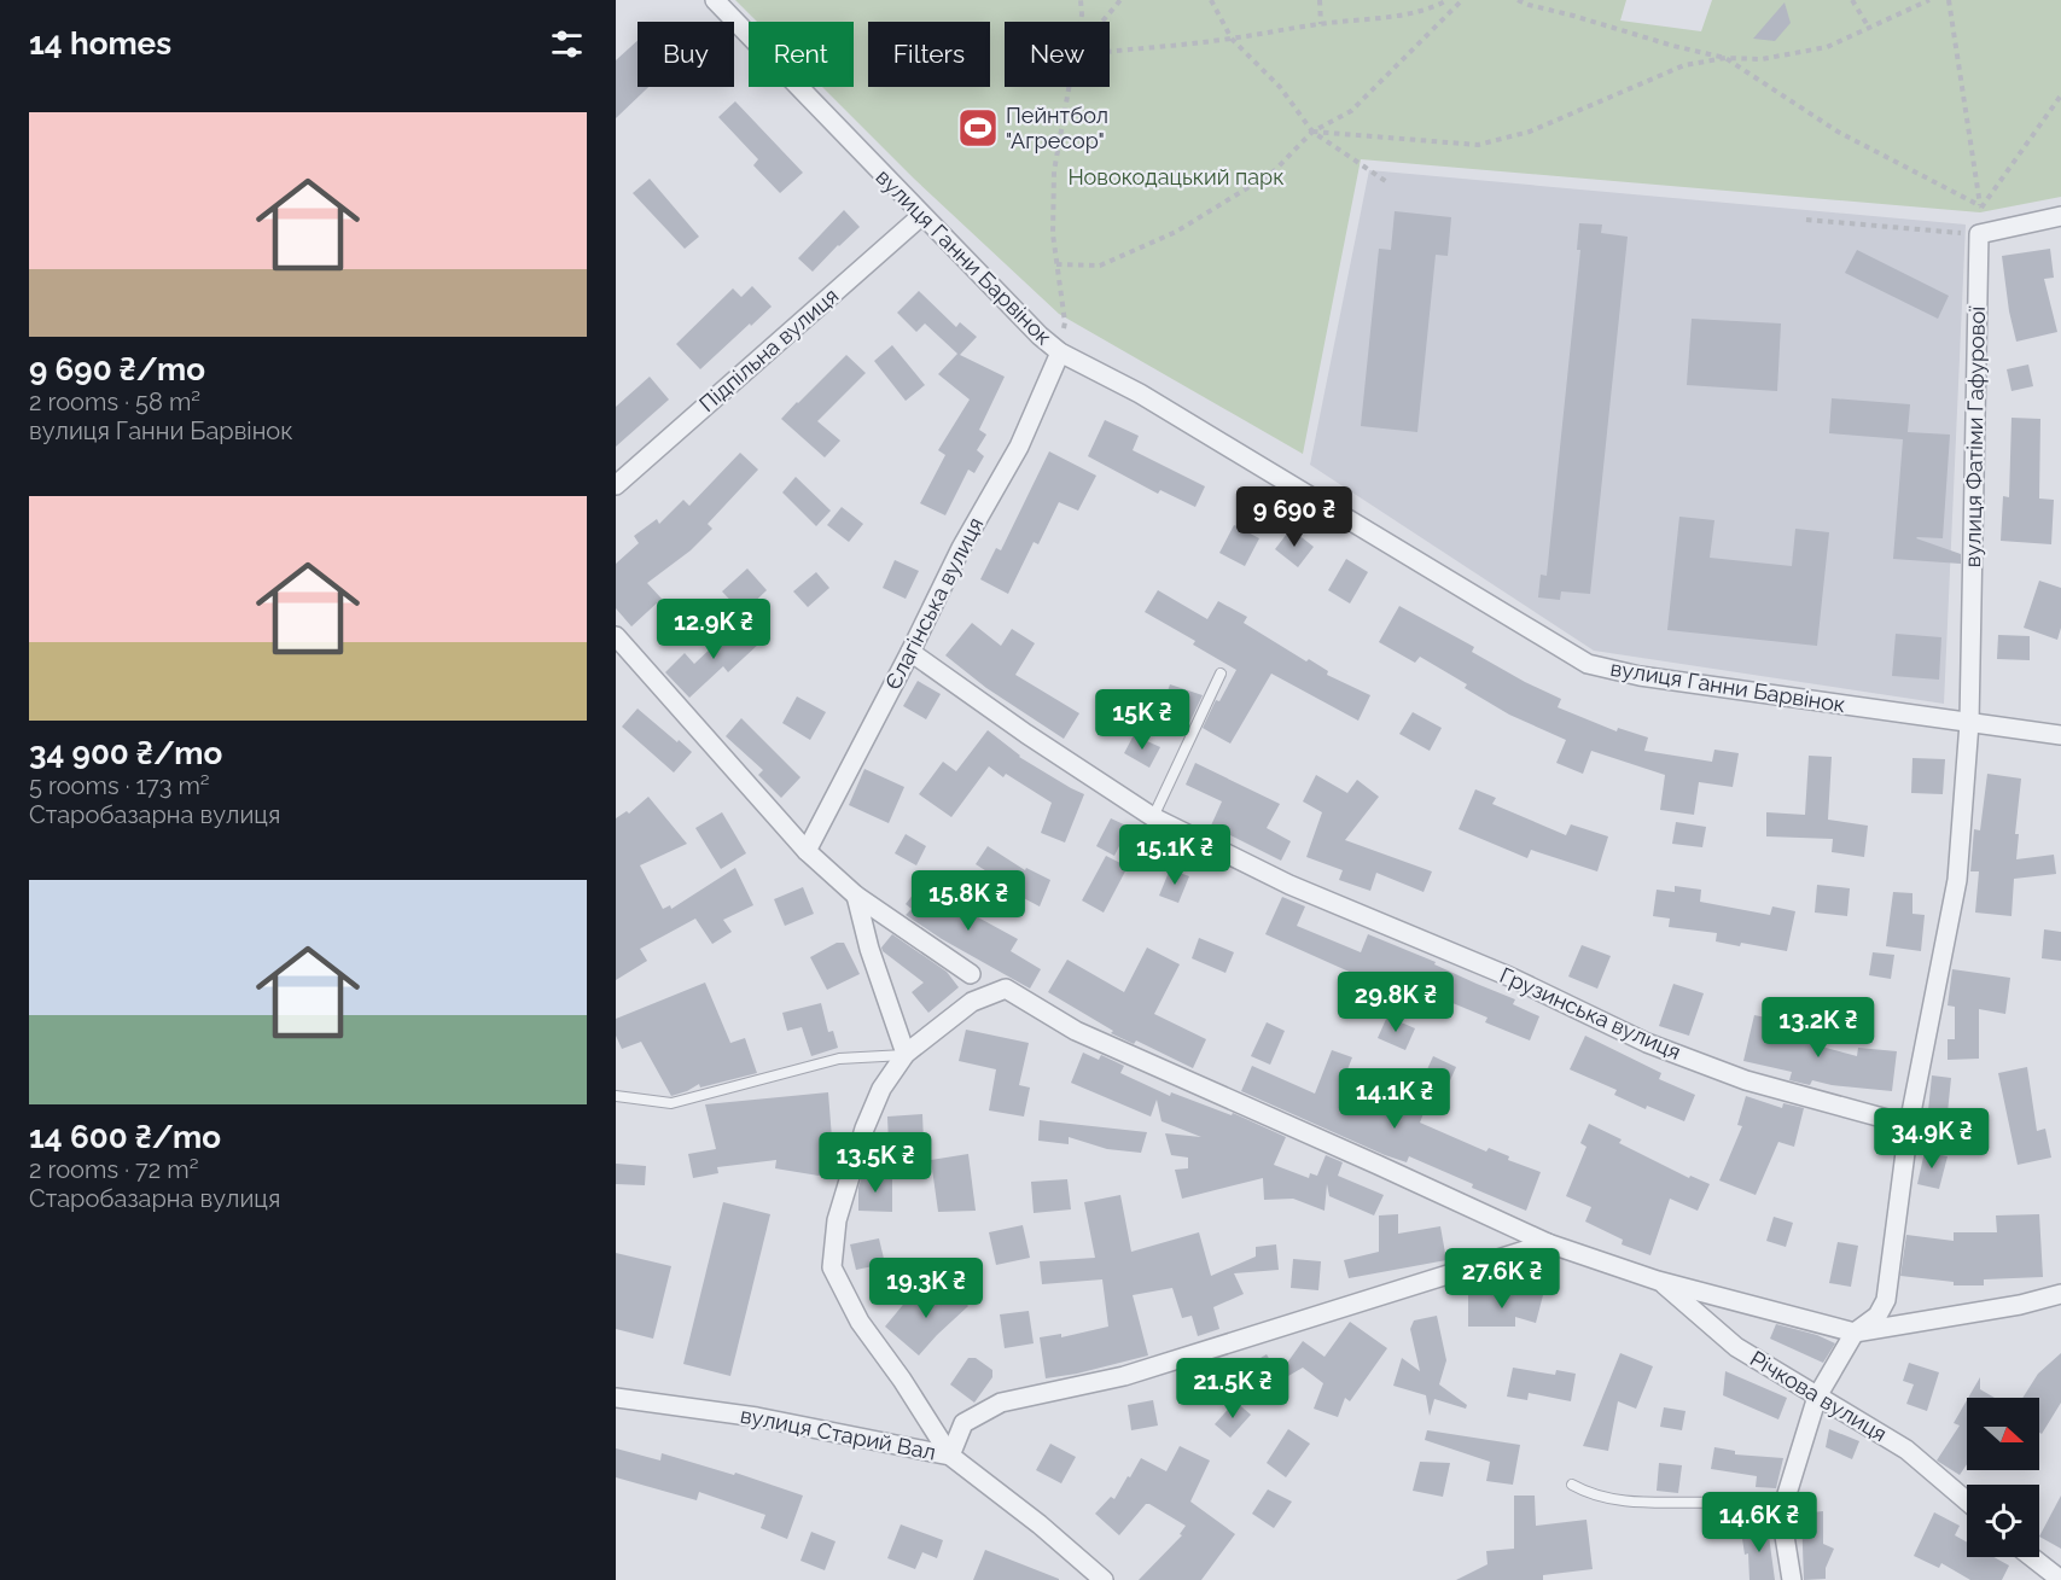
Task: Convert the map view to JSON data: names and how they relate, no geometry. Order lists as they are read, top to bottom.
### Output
{
  "streets": {
    "street": [
      "вулиця Ганни Барвінок",
      "Підпільна вулиця",
      "вулиця Фатіми Гафурової",
      "Єлагінська вулиця",
      "Грузинська вулиця",
      "Річкова вулиця",
      "вулиця Старий Вал"
    ]
  },
  "crossings": [
    ["вулиця Ганни Барвінок", "Підпільна вулиця"],
    ["вулиця Ганни Барвінок", "вулиця Фатіми Гафурової"],
    ["вулиця Ганни Барвінок", "Єлагінська вулиця"],
    ["вулиця Фатіми Гафурової", "Грузинська вулиця"],
    ["вулиця Фатіми Гафурової", "Річкова вулиця"],
    ["Єлагінська вулиця", "Грузинська вулиця"]
  ],
  "parks": ["Новокодацький парк"],
  "places": {
    "sports": ["Пейнтбол \"Агресор\""]
  },
  "north": "right",
  "page": {
    "heading": "14 homes",
    "chip": [
      "Buy",
      "Rent",
      "Filters",
      "New"
    ],
    "list": [
      {
        "name": "9 690 ₴/mo",
        "note": "2 rooms · 58 m² · вулиця Ганни Барвінок"
      },
      {
        "name": "34 900 ₴/mo",
        "note": "5 rooms · 173 m² · Старобазарна вулиця"
      },
      {
        "name": "14 600 ₴/mo",
        "note": "2 rooms · 72 m² · Старобазарна вулиця"
      }
    ],
    "price": [
      "9 690 ₴",
      "12.9K ₴",
      "15K ₴",
      "15.1K ₴",
      "15.8K ₴",
      "29.8K ₴",
      "13.2K ₴",
      "14.1K ₴",
      "34.9K ₴",
      "13.5K ₴",
      "27.6K ₴",
      "19.3K ₴",
      "21.5K ₴",
      "14.6K ₴"
    ]
  }
}
